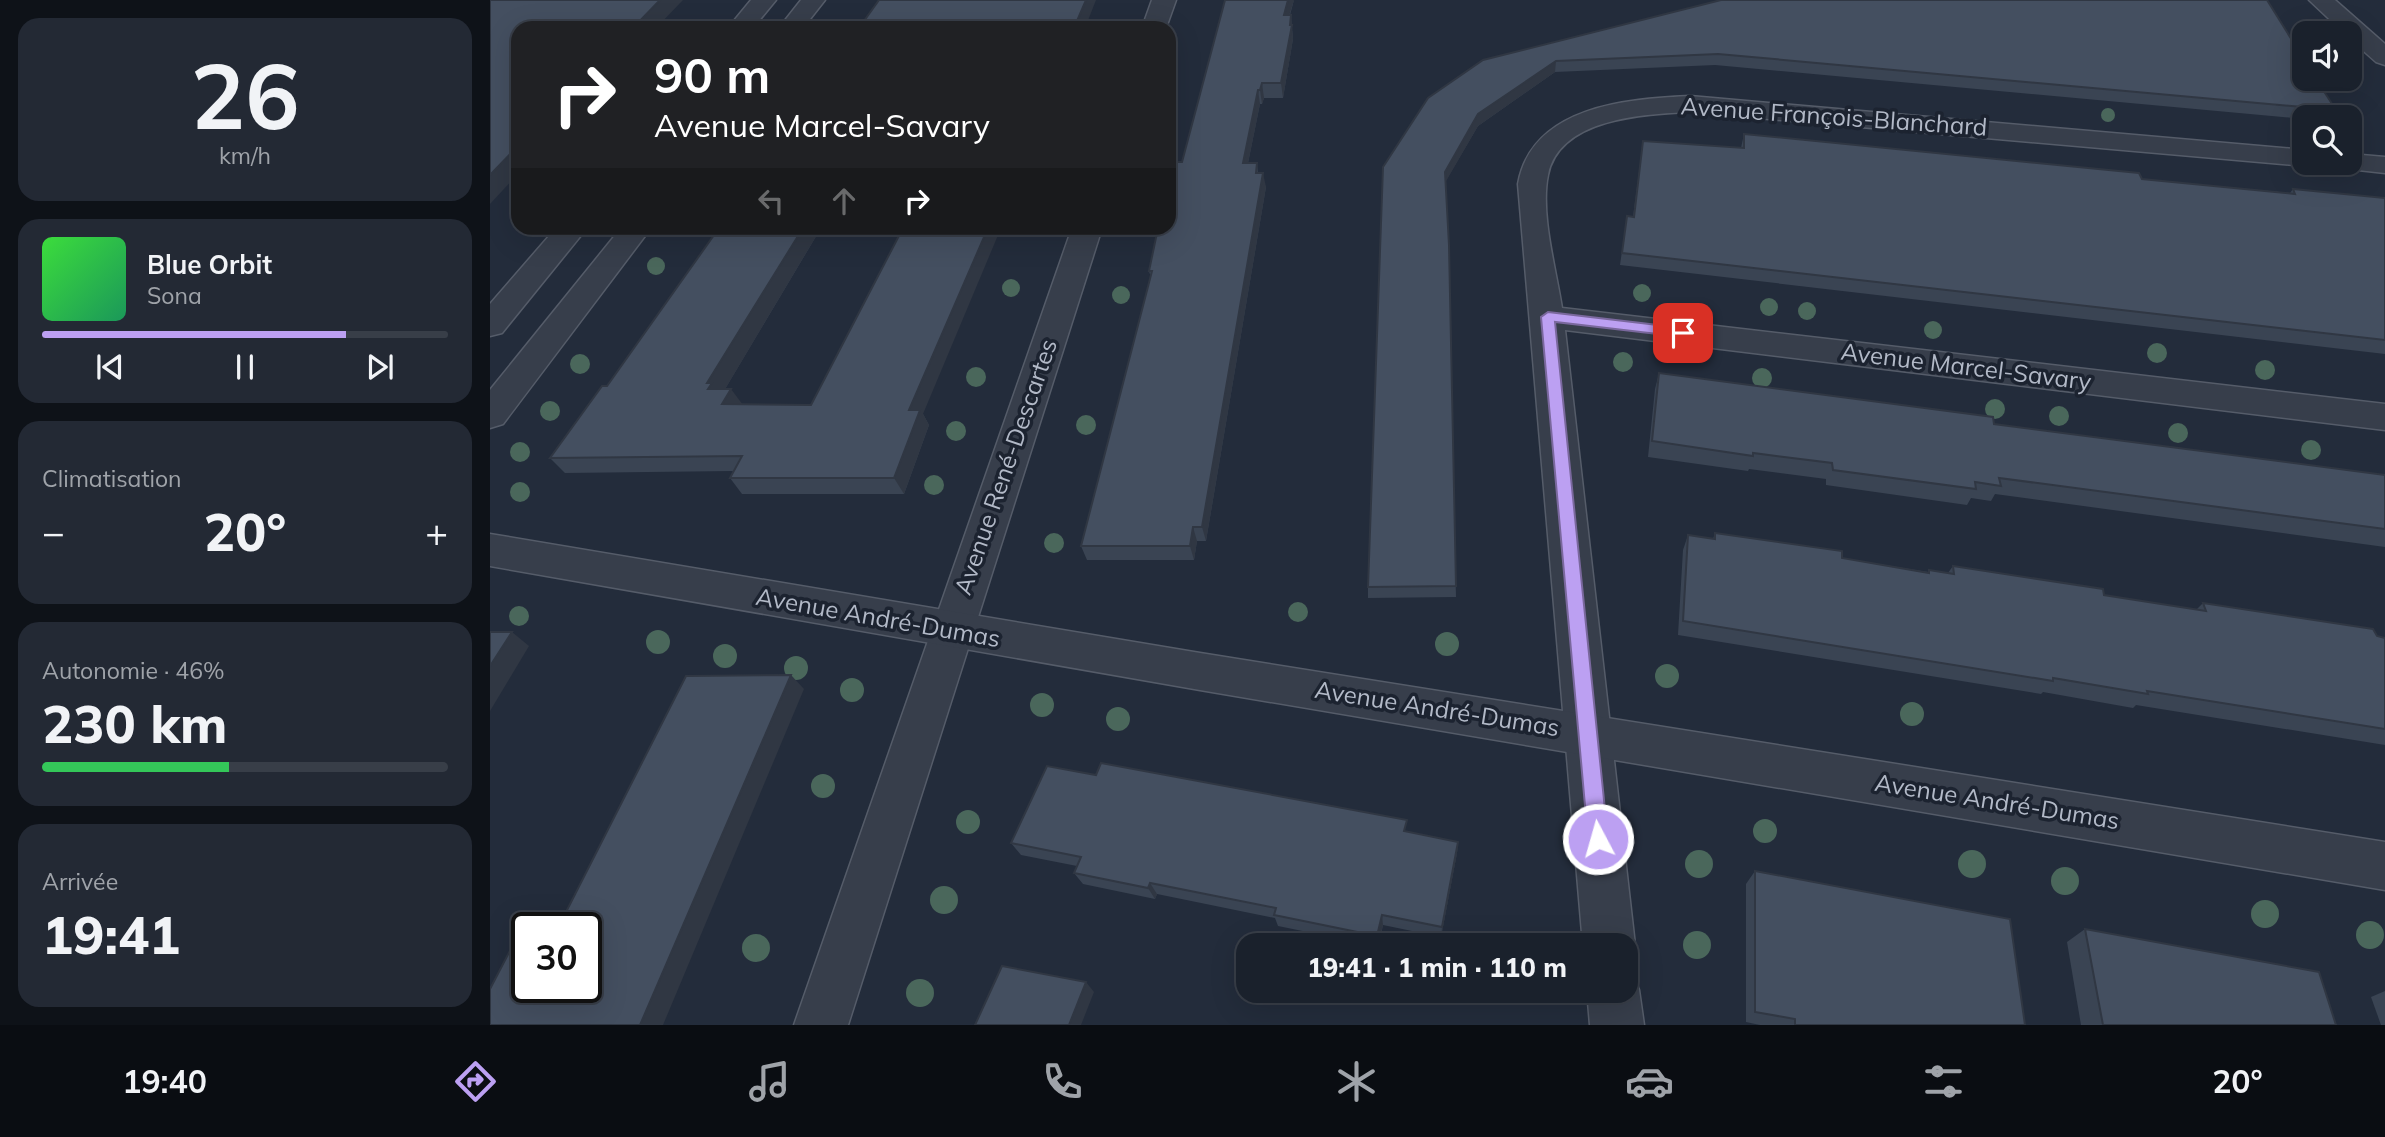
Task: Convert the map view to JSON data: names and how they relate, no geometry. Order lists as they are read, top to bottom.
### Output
{
  "streets": {
    "street": [
      "Avenue François-Blanchard",
      "Avenue Marcel-Savary",
      "Avenue René-Descartes",
      "Avenue André-Dumas"
    ]
  },
  "crossings": [
    ["Avenue François-Blanchard", "Avenue Marcel-Savary"],
    ["Avenue François-Blanchard", "Avenue André-Dumas"],
    ["Avenue René-Descartes", "Avenue André-Dumas"]
  ],
  "page": {
    "tile": [
      ["26", "km/h"],
      "Climatisation",
      ["Autonomie · 46%", "230 km"],
      ["Arrivée", "19:41"]
    ],
    "turn": ["90 m", "Avenue Marcel-Savary"],
    "song": ["Blue Orbit", "Sona"],
    "heat": ["−", "20°", "+"],
    "limit": "30",
    "trip": "19:41 · 1 min · 110 m",
    "tabs": ["19:40", "20°"]
  }
}
